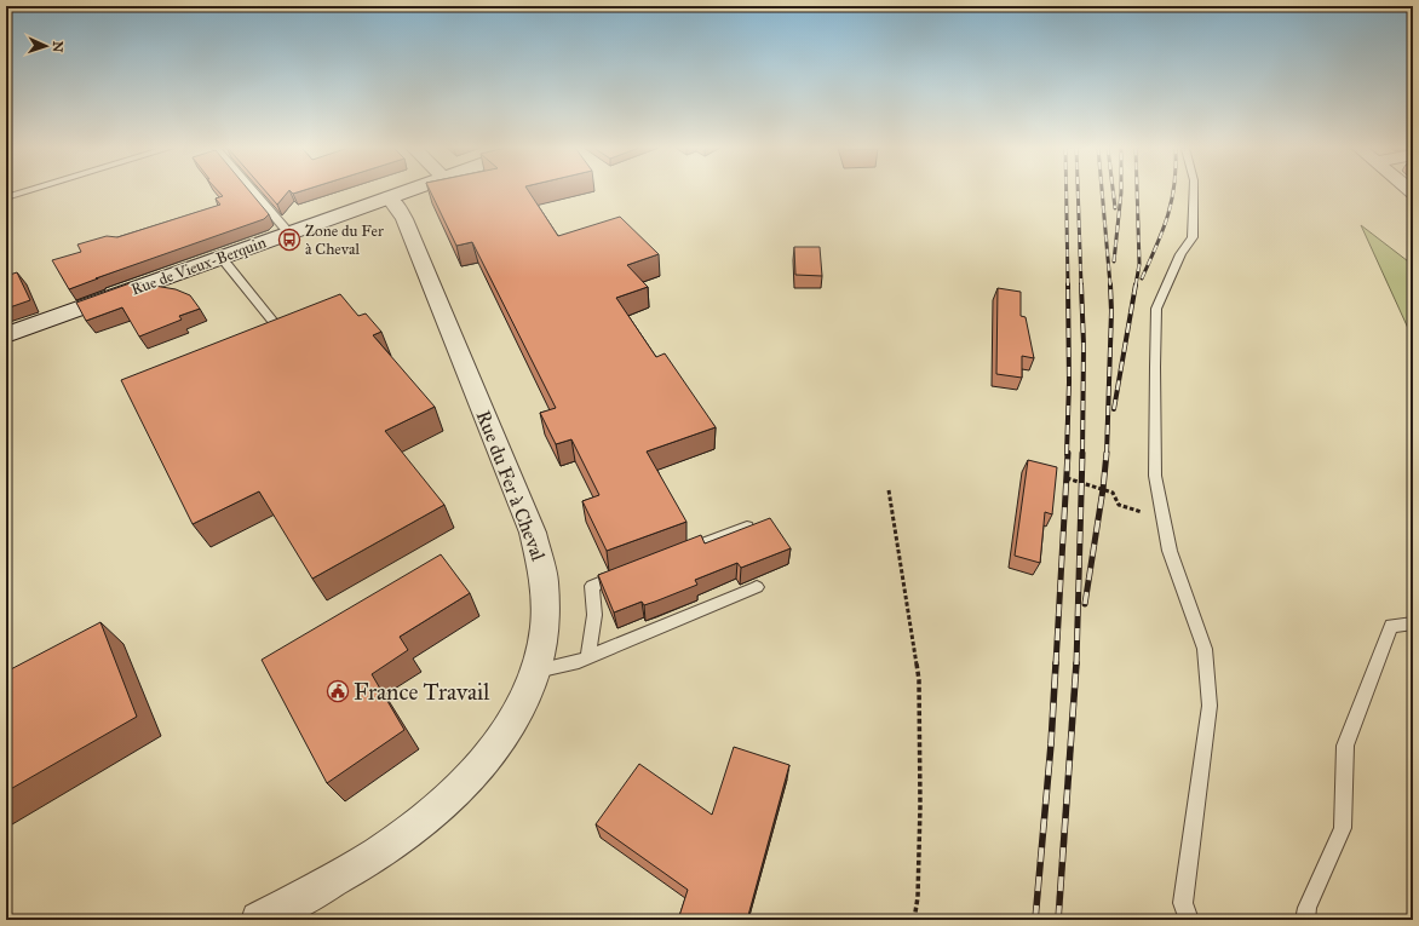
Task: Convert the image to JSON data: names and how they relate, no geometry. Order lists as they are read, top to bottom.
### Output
{
  "streets": {
    "street": ["Rue de Vieux-Berquin", "Rue du Fer à Cheval"]
  },
  "crossings": [
    ["Rue de Vieux-Berquin", "Rue du Fer à Cheval"]
  ],
  "places": {
    "bus stop": ["Zone du Fer à Cheval"],
    "public building": ["France Travail"]
  },
  "north": "right"
}
